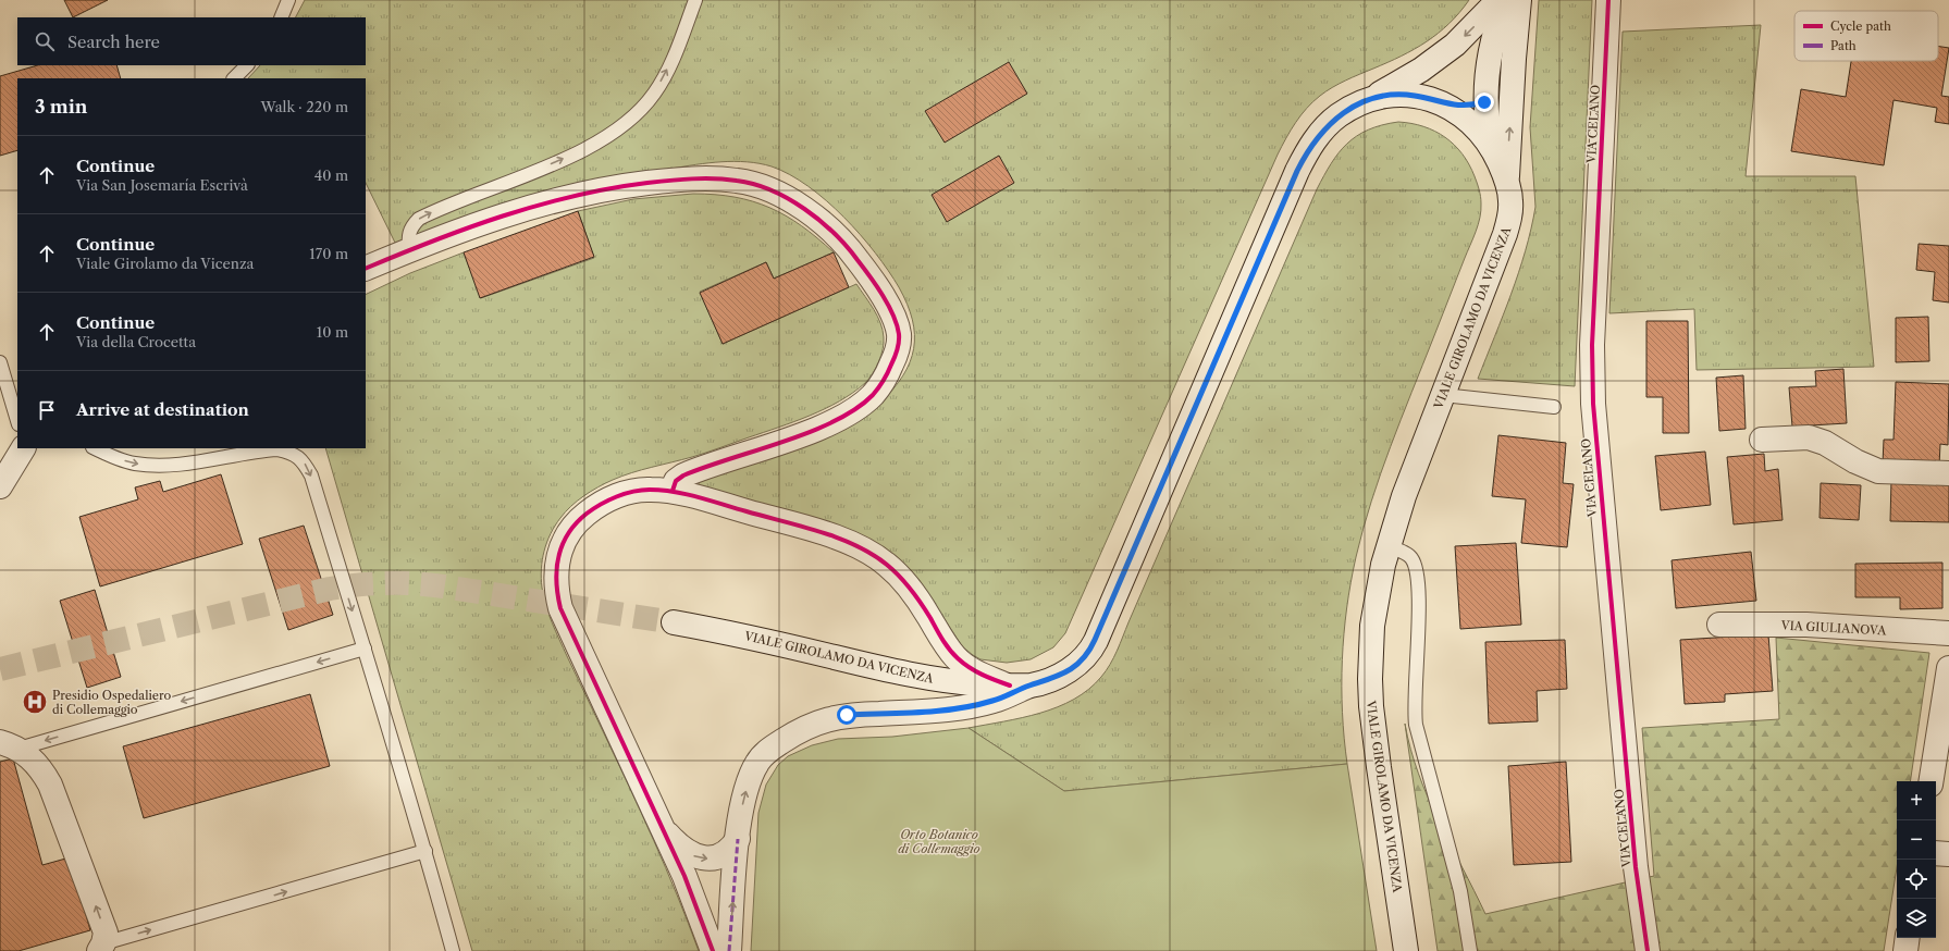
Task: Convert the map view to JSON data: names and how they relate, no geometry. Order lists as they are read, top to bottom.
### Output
{
  "streets": {
    "street": ["VIA CELANO", "VIALE GIROLAMO DA VICENZA", "VIA GIULIANOVA"]
  },
  "parks": ["Orto Botanico di Collemaggio"],
  "places": {
    "hospital": ["Presidio Ospedaliero di Collemaggio"]
  },
  "legend": ["Cycle path", "Path"],
  "page": {
    "search": "Search here",
    "heading": ["3 min", "Walk · 220 m"],
    "list": [
      ["Continue", "Via San Josemaría Escrivà", "40 m"],
      ["Continue", "Viale Girolamo da Vicenza", "170 m"],
      ["Continue", "Via della Crocetta", "10 m"],
      "Arrive at destination"
    ],
    "map_buttons": ["+", "−"]
  }
}
